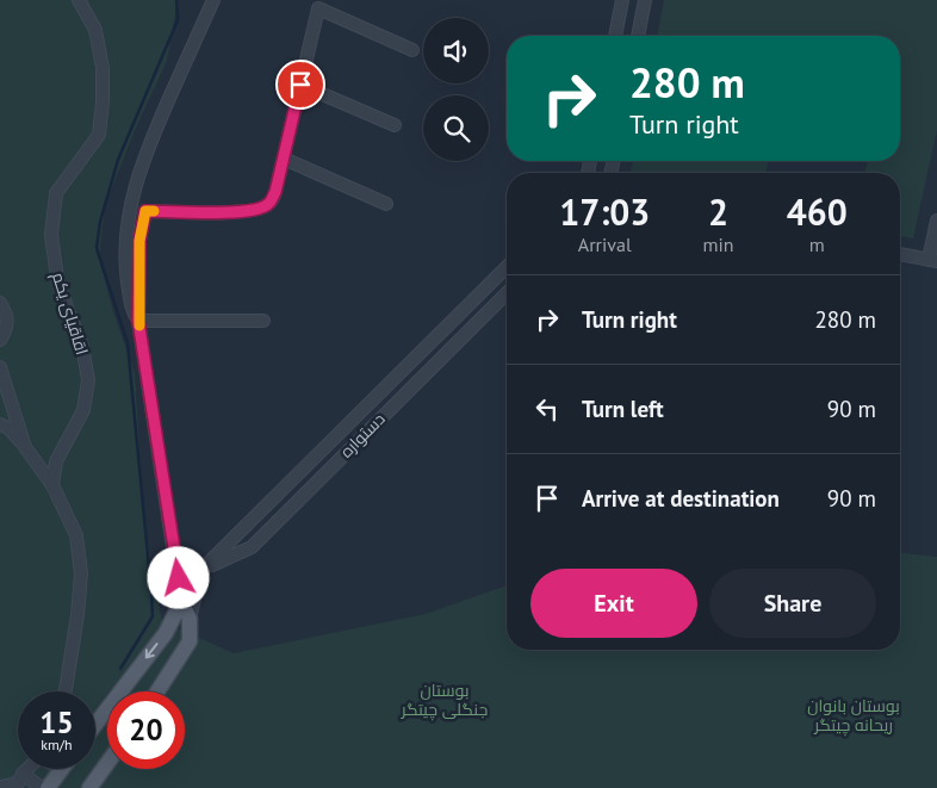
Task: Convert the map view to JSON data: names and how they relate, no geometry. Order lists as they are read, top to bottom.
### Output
{
  "streets": {
    "street": ["اقاقیای یکم", "دستواره"]
  },
  "parks": ["بوستان جنگلی چیتگر", "بوستان بانوان ریحانه چیتگر"],
  "page": {
    "turn": ["280 m", "Turn right"],
    "eta": [
      "17:03",
      "Arrival",
      "2",
      "min",
      "460",
      "m"
    ],
    "list": [
      {
        "name": "Turn right",
        "value": "280 m"
      },
      {
        "name": "Turn left",
        "value": "90 m"
      },
      {
        "name": "Arrive at destination",
        "value": "90 m"
      }
    ],
    "buttons": ["Exit", "Share"],
    "speed": "15 km/h",
    "limit": "20"
  }
}
